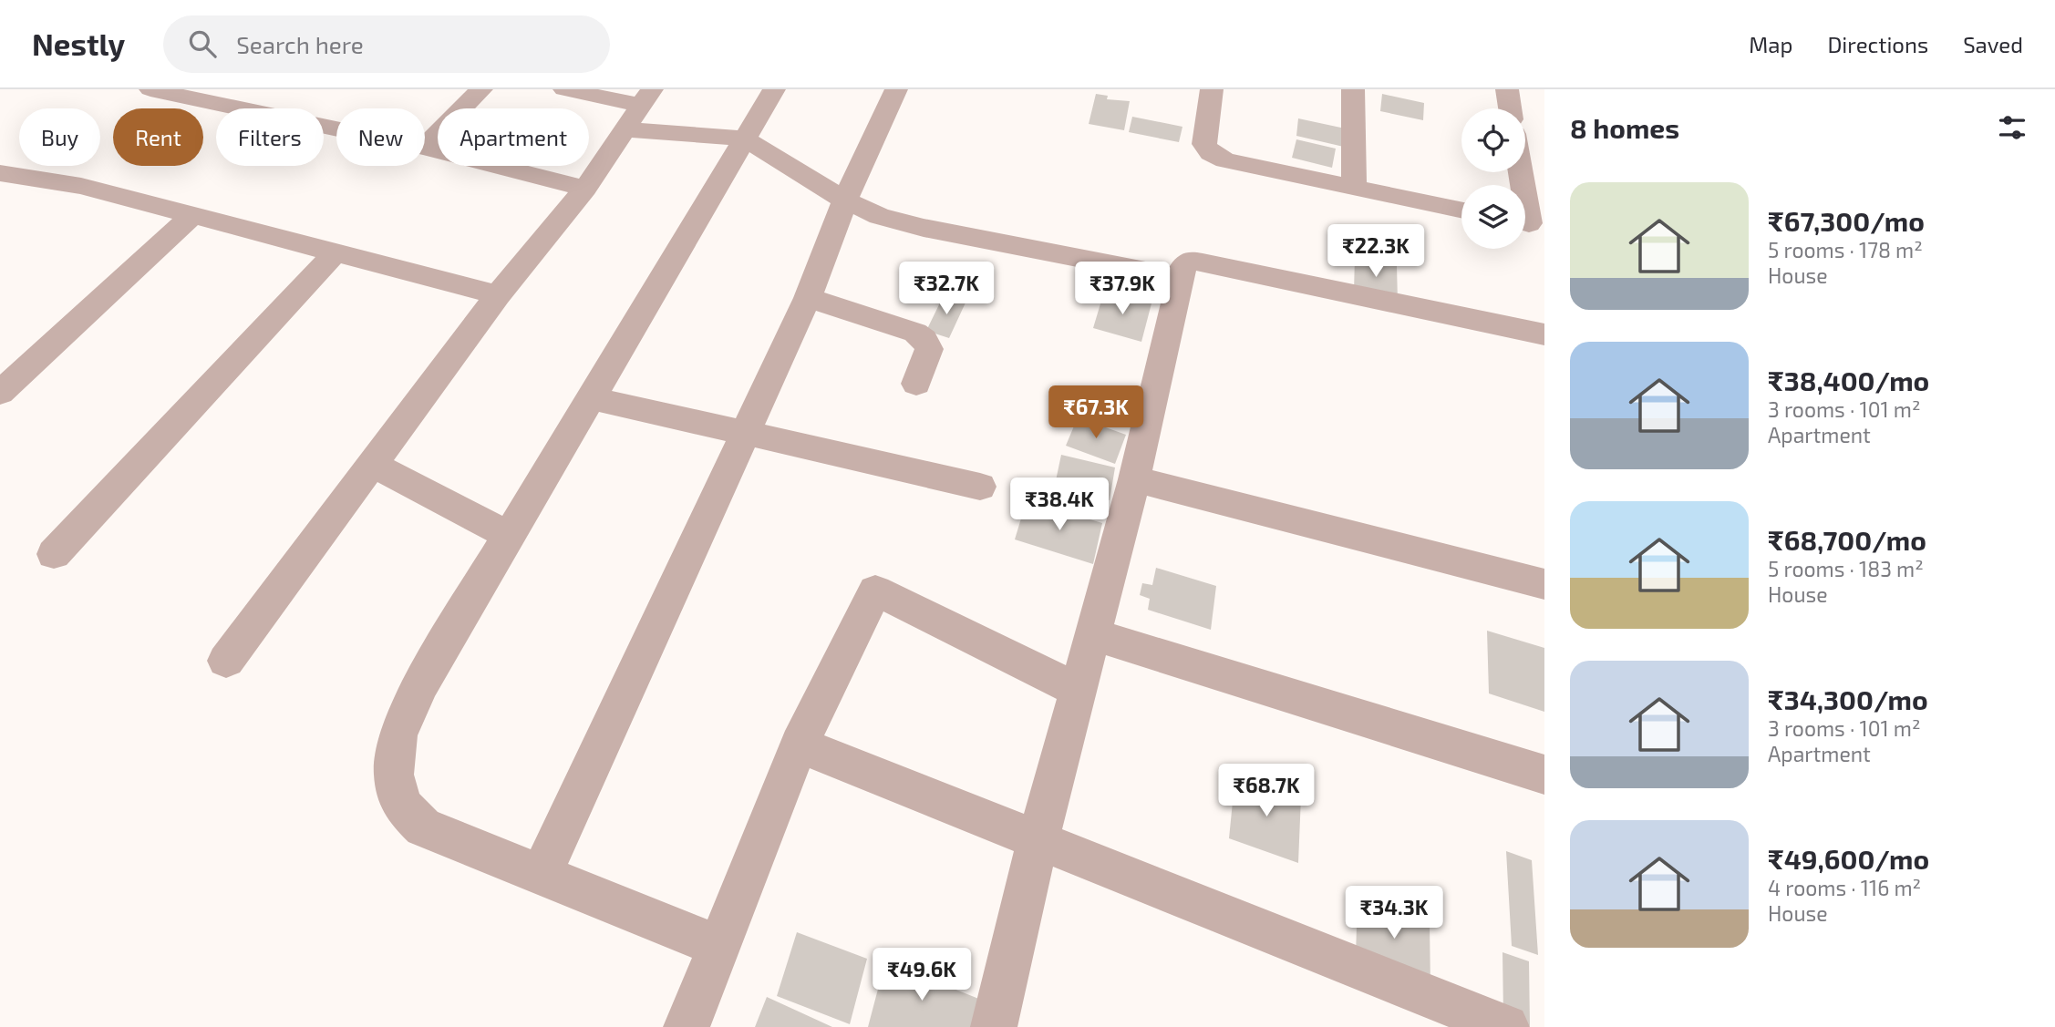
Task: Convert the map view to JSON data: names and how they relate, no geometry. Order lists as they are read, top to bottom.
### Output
{
  "page": {
    "header": "Nestly",
    "search": "Search here",
    "nav": ["Map", "Directions", "Saved"],
    "heading": "8 homes",
    "chip": [
      "Buy",
      "Rent",
      "Filters",
      "New",
      "Apartment"
    ],
    "list": [
      {
        "name": "₹67,300/mo",
        "note": "5 rooms · 178 m² · House"
      },
      {
        "name": "₹38,400/mo",
        "note": "3 rooms · 101 m² · Apartment"
      },
      {
        "name": "₹68,700/mo",
        "note": "5 rooms · 183 m² · House"
      },
      {
        "name": "₹34,300/mo",
        "note": "3 rooms · 101 m² · Apartment"
      },
      {
        "name": "₹49,600/mo",
        "note": "4 rooms · 116 m² · House"
      }
    ],
    "price": [
      "₹22.3K",
      "₹32.7K",
      "₹37.9K",
      "₹67.3K",
      "₹38.4K",
      "₹68.7K",
      "₹34.3K",
      "₹49.6K"
    ]
  }
}
